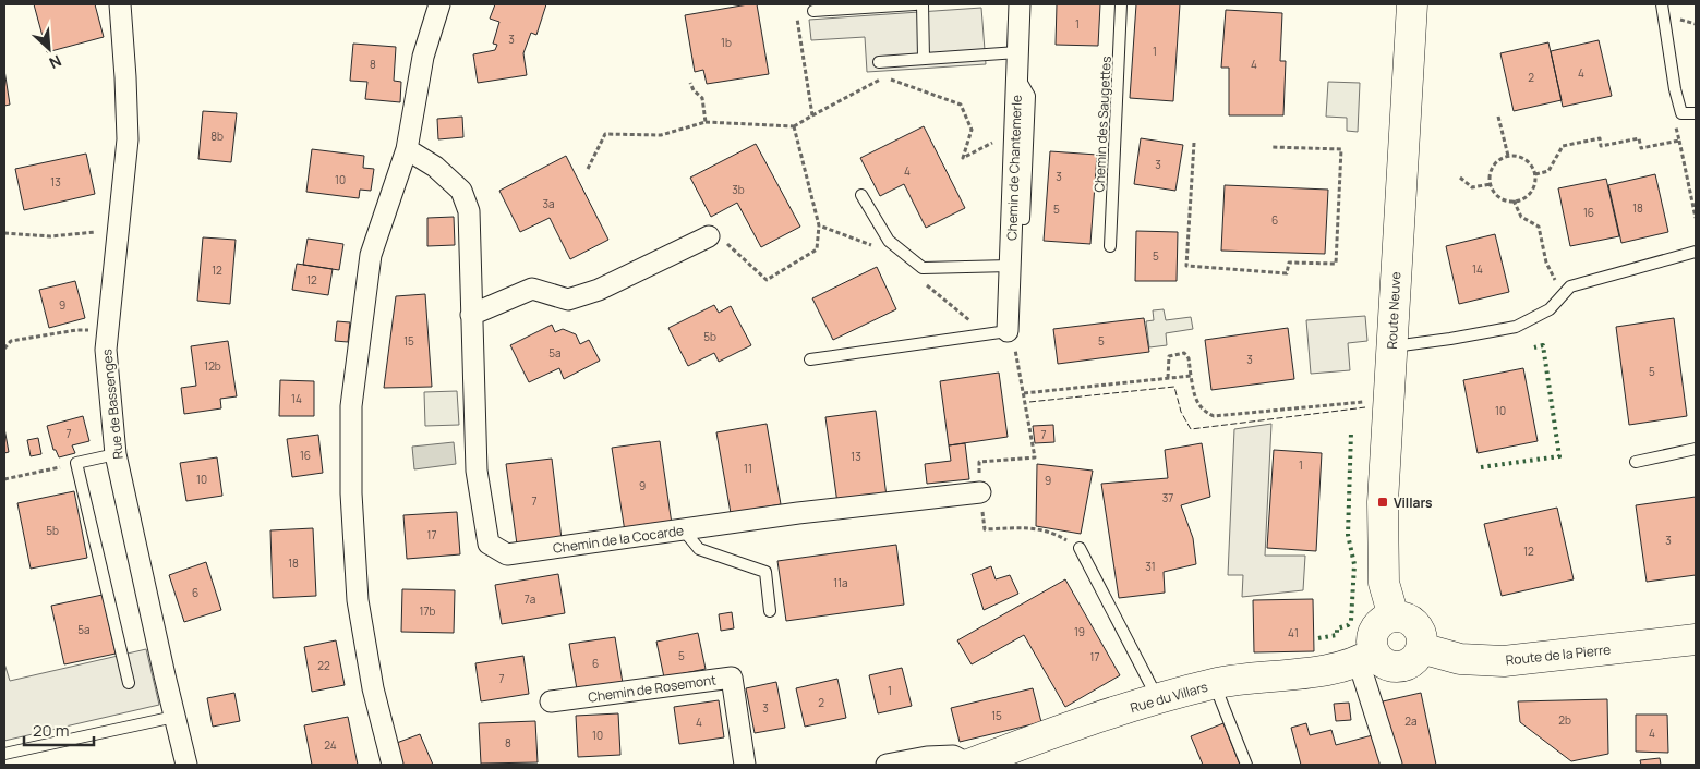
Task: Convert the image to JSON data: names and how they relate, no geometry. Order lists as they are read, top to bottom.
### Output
{
  "streets": {
    "main road": ["Route Neuve", "Route de la Pierre", "Rue du Villars"],
    "street": [
      "Chemin de Chantemerle",
      "Rue de Bassenges",
      "Chemin de la Cocarde",
      "Chemin de Rosemont"
    ],
    "lane": ["Chemin des Saugettes"]
  },
  "crossings": [
    ["Route Neuve", "Route de la Pierre"],
    ["Route Neuve", "Rue du Villars"],
    ["Route de la Pierre", "Rue du Villars"]
  ],
  "places": {
    "transit": ["Villars"]
  },
  "house_numbers": [
    "1",
    "3",
    "1b",
    "1",
    "8",
    "4",
    "4",
    "2",
    "8b",
    "3",
    "4",
    "3",
    "10",
    "13",
    "3b",
    "3a",
    "18",
    "5",
    "16",
    "6",
    "5",
    "14",
    "12",
    "12",
    "9",
    "5b",
    "15",
    "5",
    "5a",
    "3",
    "12b",
    "5",
    "14",
    "10",
    "7",
    "7",
    "16",
    "13",
    "1",
    "11",
    "10",
    "9",
    "9",
    "37",
    "7",
    "5b",
    "17",
    "3",
    "12",
    "18",
    "31",
    "11a",
    "6",
    "7a",
    "17b",
    "5a",
    "19",
    "41",
    "5",
    "17",
    "6",
    "22",
    "7",
    "1",
    "2",
    "3",
    "15",
    "2b",
    "2a",
    "4",
    "4",
    "10",
    "8",
    "24"
  ],
  "scale_bar": "20 m",
  "north": "bottom right"
}
